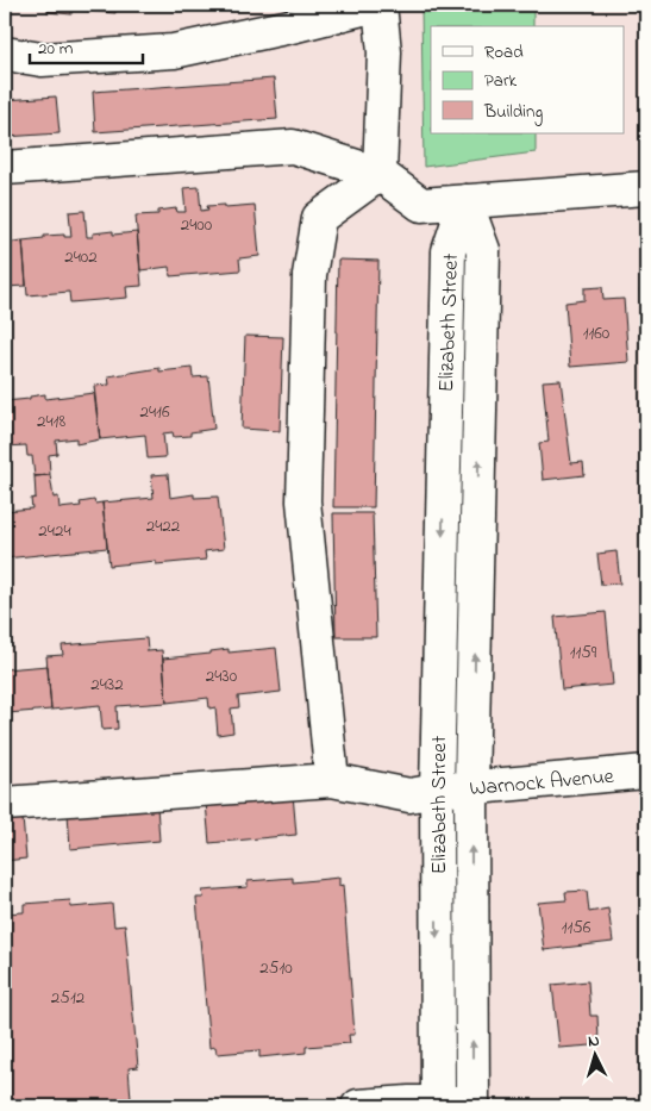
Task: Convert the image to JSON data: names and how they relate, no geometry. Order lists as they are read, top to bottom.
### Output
{
  "streets": {
    "street": ["Elizabeth Street", "Warnock Avenue"]
  },
  "crossings": [
    ["Elizabeth Street", "Warnock Avenue"]
  ],
  "house_numbers": [
    "2400",
    "2402",
    "1160",
    "2416",
    "2418",
    "2422",
    "2424",
    "1159",
    "2430",
    "2432",
    "1156",
    "2510",
    "2512"
  ],
  "legend": ["Road", "Park", "Building"],
  "scale_bar": "20 m",
  "north": "top"
}
